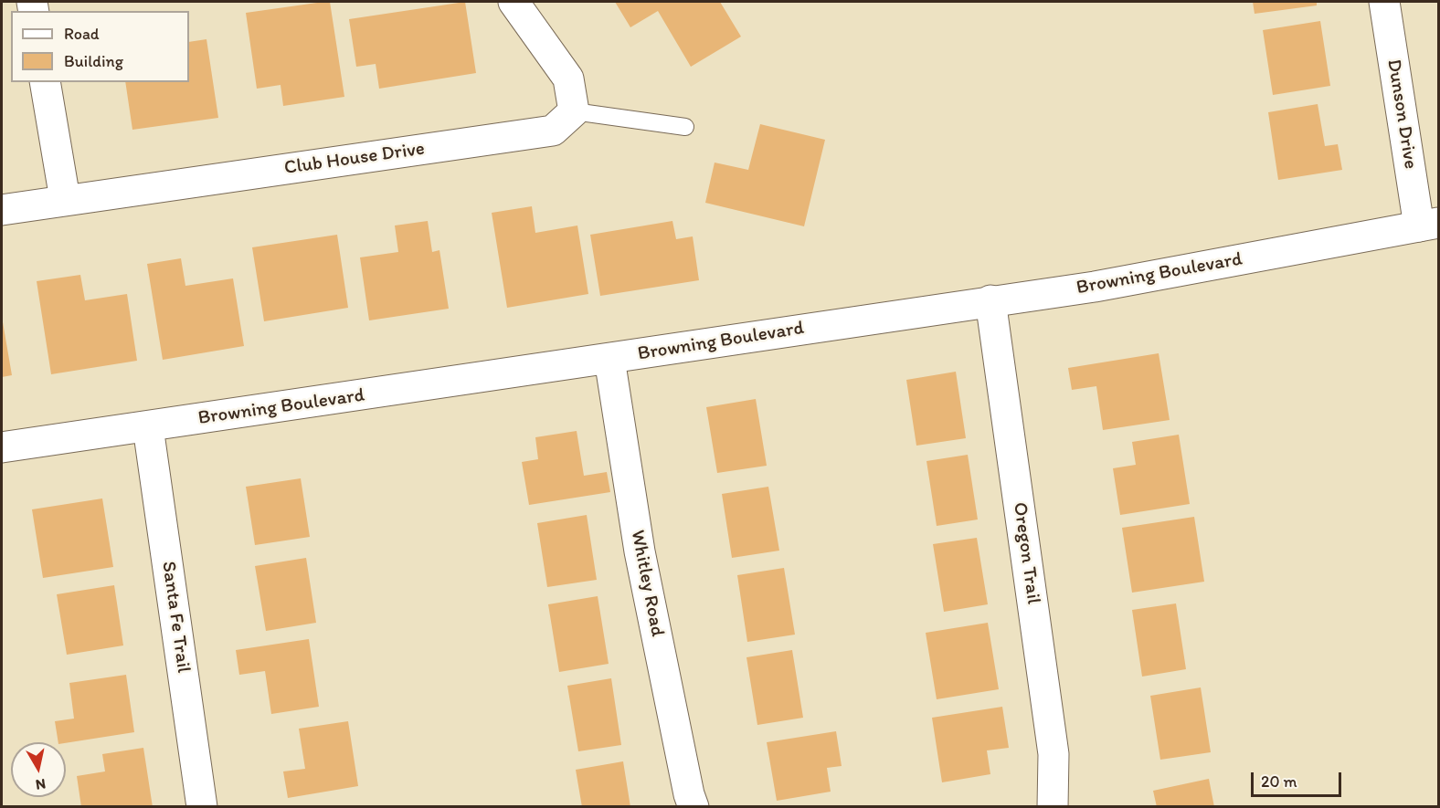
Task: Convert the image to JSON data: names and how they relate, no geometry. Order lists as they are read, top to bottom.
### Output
{
  "streets": {
    "street": [
      "Dunson Drive",
      "Club House Drive",
      "Browning Boulevard",
      "Oregon Trail",
      "Whitley Road",
      "Santa Fe Trail"
    ]
  },
  "crossings": [
    ["Dunson Drive", "Browning Boulevard"],
    ["Browning Boulevard", "Oregon Trail"],
    ["Browning Boulevard", "Whitley Road"],
    ["Browning Boulevard", "Santa Fe Trail"]
  ],
  "legend": ["Road", "Building"],
  "scale_bar": "20 m",
  "north": "bottom"
}
